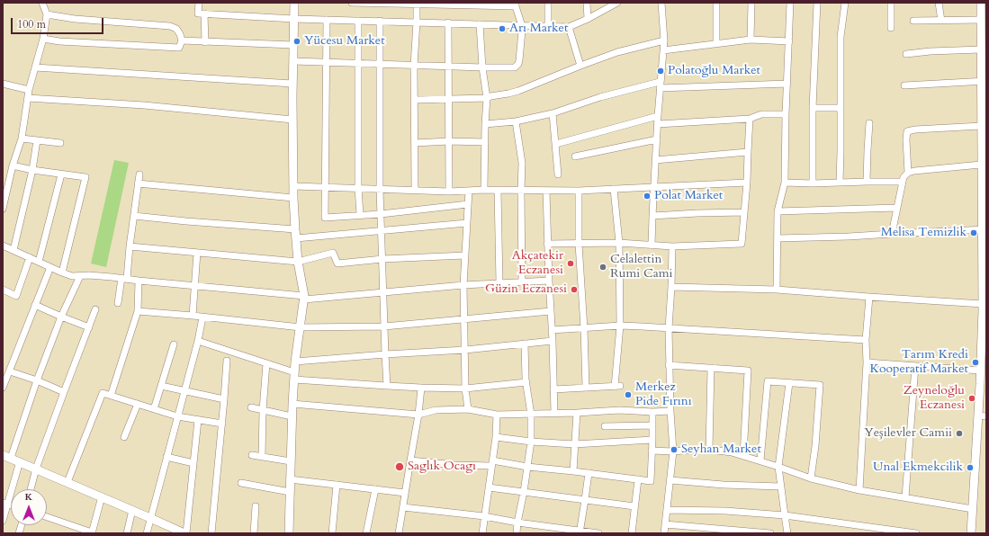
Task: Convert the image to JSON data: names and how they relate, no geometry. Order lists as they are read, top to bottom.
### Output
{
  "places": [
    "Arı Market",
    "Yücesu Market",
    "Polatoğlu Market",
    "Polat Market",
    "Melisa Temizlik",
    "Akçatekir Eczanesi",
    "Celalettin Rumi Cami",
    "Güzin Eczanesi",
    "Tarım Kredi Kooperatif Market",
    "Merkez Pide Fırını",
    "Zeyneloğlu Eczanesi",
    "Yeşilevler Camii",
    "Seyhan Market",
    "Saglık Ocagı",
    "Unal Ekmekcilik"
  ],
  "scale_bar": "100 m",
  "north": "top"
}
